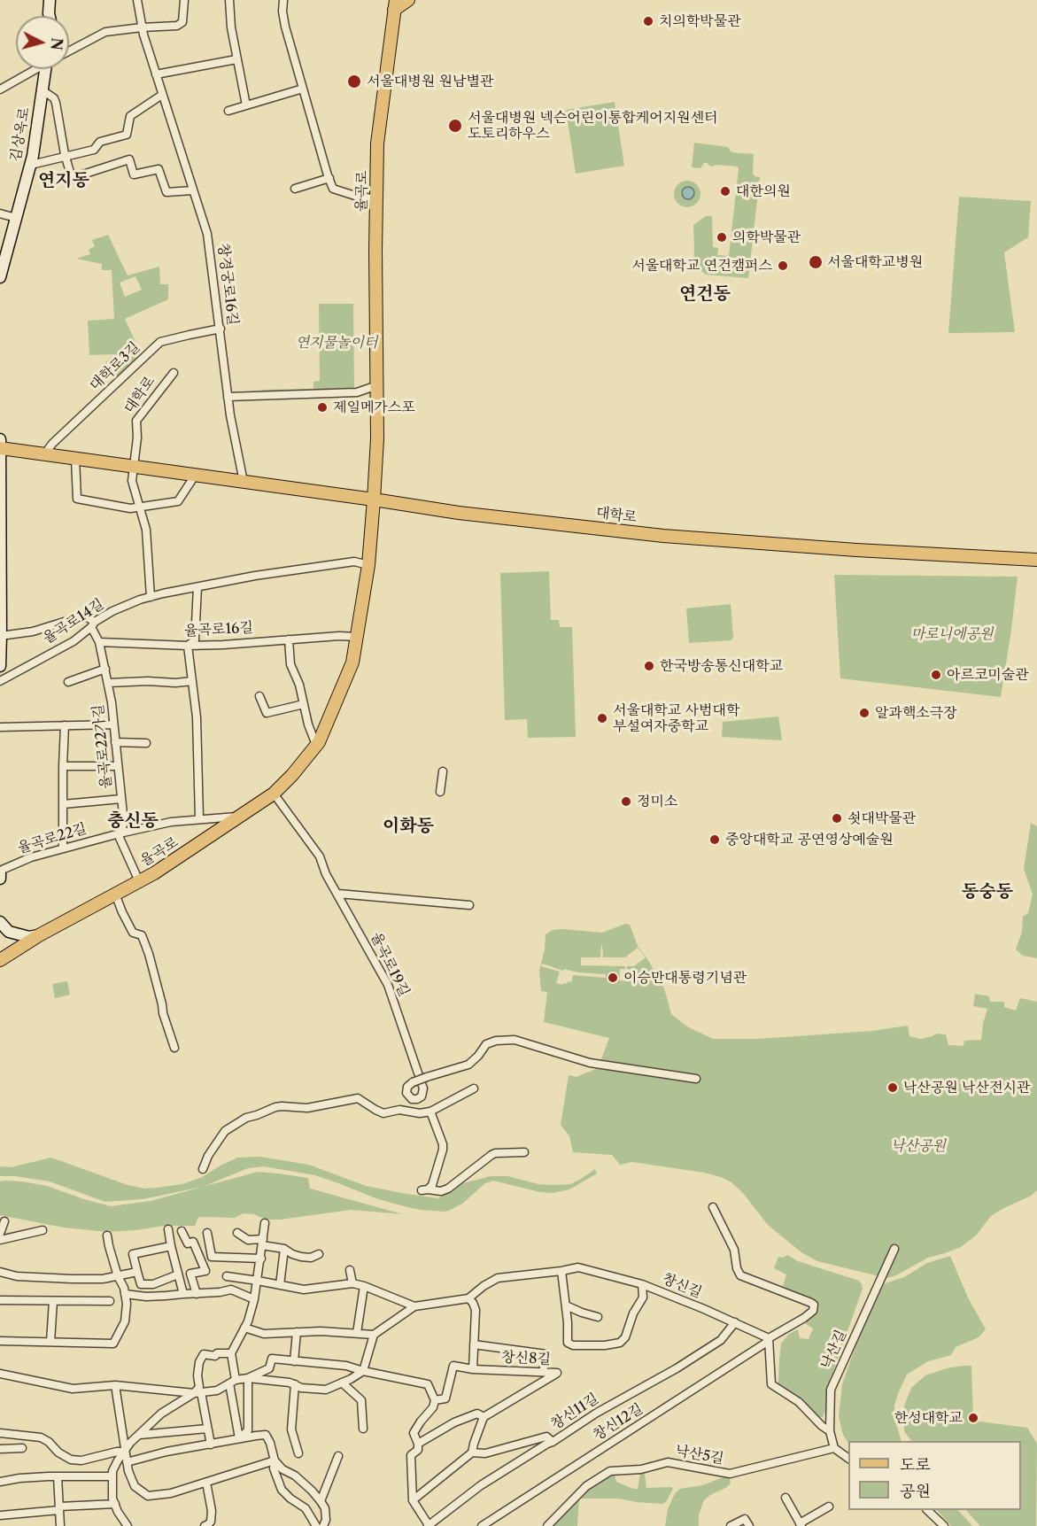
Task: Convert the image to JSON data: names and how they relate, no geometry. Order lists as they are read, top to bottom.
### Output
{
  "streets": {
    "main road": ["율곡로", "대학로"],
    "street": [
      "김상옥로",
      "창경궁로16길",
      "대학로3길",
      "율곡로14길",
      "율곡로16길",
      "율곡로22가길",
      "율곡로22길",
      "율곡로19길",
      "창신길",
      "낙산길",
      "창신8길",
      "창신11길",
      "창신12길",
      "낙산5길"
    ]
  },
  "crossings": [
    ["율곡로", "대학로"],
    ["율곡로", "율곡로14길"],
    ["율곡로", "율곡로16길"],
    ["율곡로", "율곡로22가길"],
    ["율곡로", "율곡로22길"],
    ["율곡로", "율곡로19길"],
    ["창경궁로16길", "대학로3길"],
    ["창경궁로16길", "대학로"],
    ["대학로3길", "대학로"],
    ["대학로", "율곡로14길"],
    ["율곡로16길", "율곡로22가길"],
    ["율곡로22가길", "율곡로22길"],
    ["창신길", "창신11길"],
    ["창신길", "창신12길"],
    ["낙산길", "낙산5길"]
  ],
  "districts": [
    "연지동",
    "연건동",
    "충신동",
    "이화동",
    "동숭동"
  ],
  "parks": ["연지물놀이터", "마로니에공원", "낙산공원"],
  "places": [
    "치의학박물관",
    "서울대병원 원남별관",
    "서울대병원 넥슨어린이통합케어지원센터 도토리하우스",
    "대한의원",
    "의학박물관",
    "서울대학교병원",
    "서울대학교 연건캠퍼스",
    "제일메가스포",
    "한국방송통신대학교",
    "아르코미술관",
    "알과핵소극장",
    "서울대학교 사범대학 부설여자중학교",
    "정미소",
    "쇳대박물관",
    "중앙대학교 공연영상예술원",
    "이승만대통령기념관",
    "낙산공원 낙산전시관",
    "한성대학교"
  ],
  "legend": ["도로", "공원"],
  "north": "right"
}
